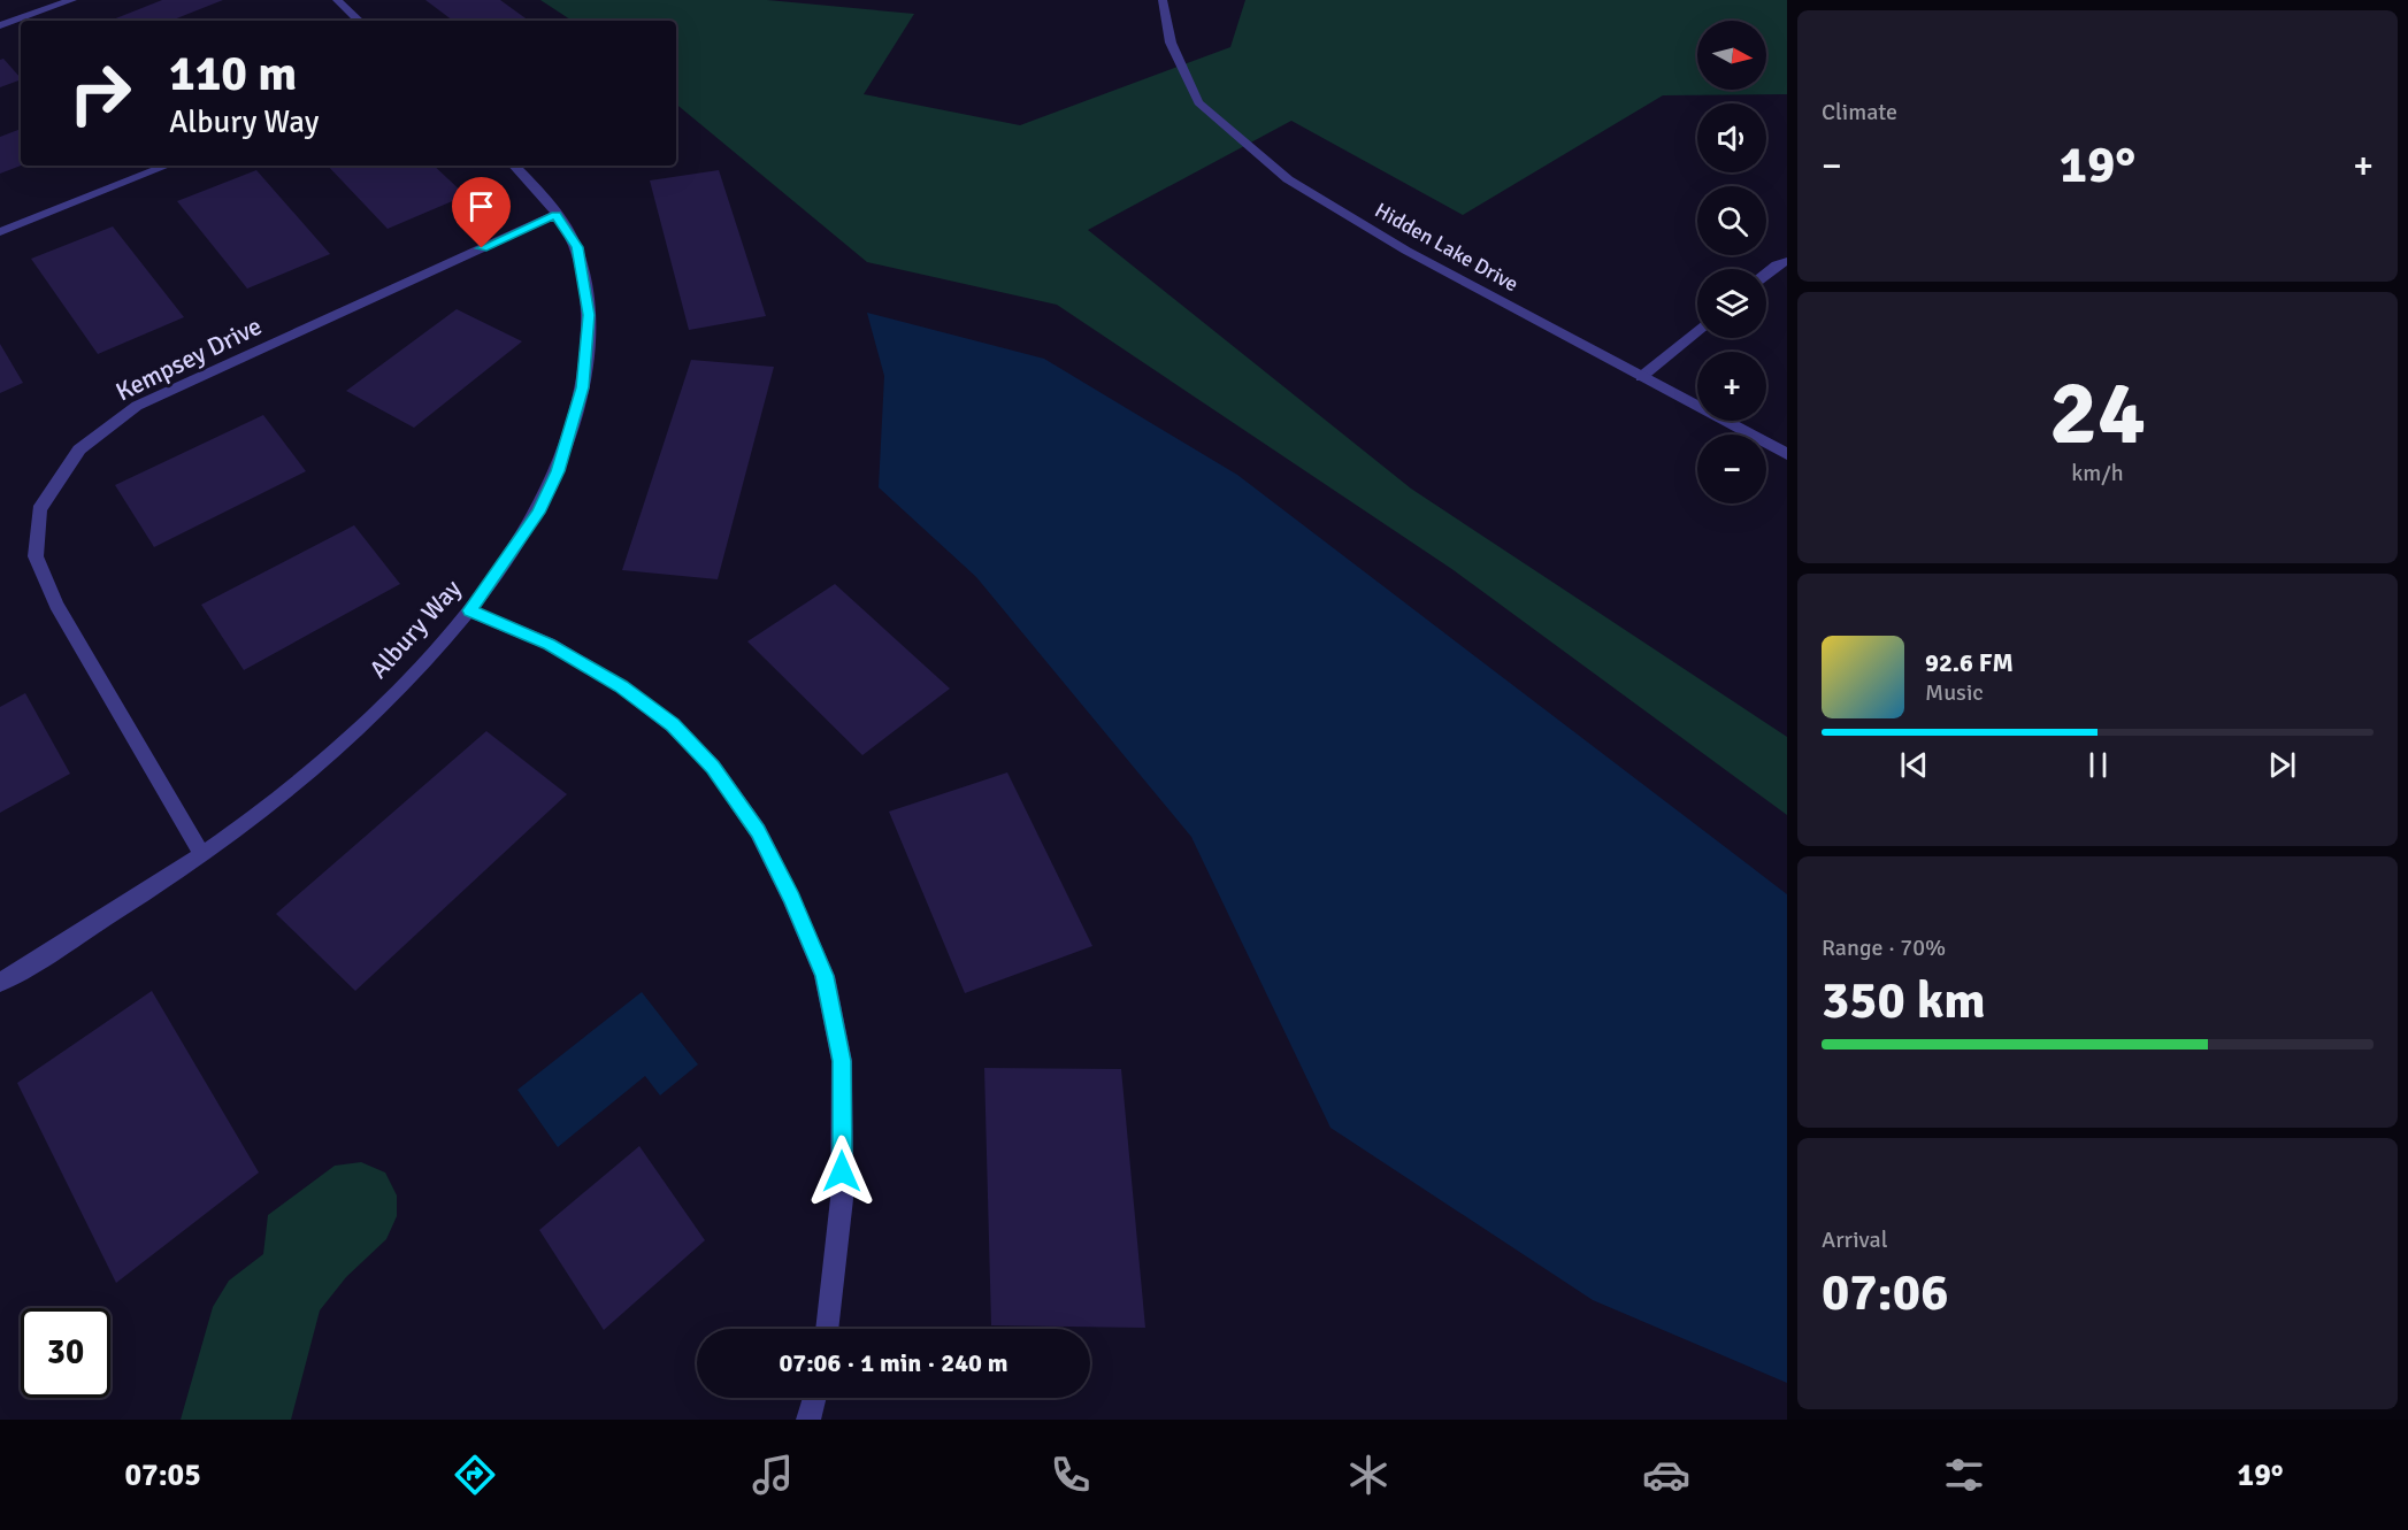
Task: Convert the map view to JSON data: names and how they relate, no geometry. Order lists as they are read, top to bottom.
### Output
{
  "streets": {
    "street": ["Hidden Lake Drive", "Kempsey Drive", "Albury Way"]
  },
  "crossings": [
    ["Kempsey Drive", "Albury Way"]
  ],
  "north": "right",
  "page": {
    "tile": [
      "Climate",
      ["24", "km/h"],
      ["Range · 70%", "350 km"],
      ["Arrival", "07:06"]
    ],
    "map_buttons": ["+", "−"],
    "turn": ["110 m", "Albury Way"],
    "heat": ["−", "19°", "+"],
    "song": ["92.6 FM", "Music"],
    "limit": "30",
    "trip": "07:06 · 1 min · 240 m",
    "tabs": ["07:05", "19°"]
  }
}
